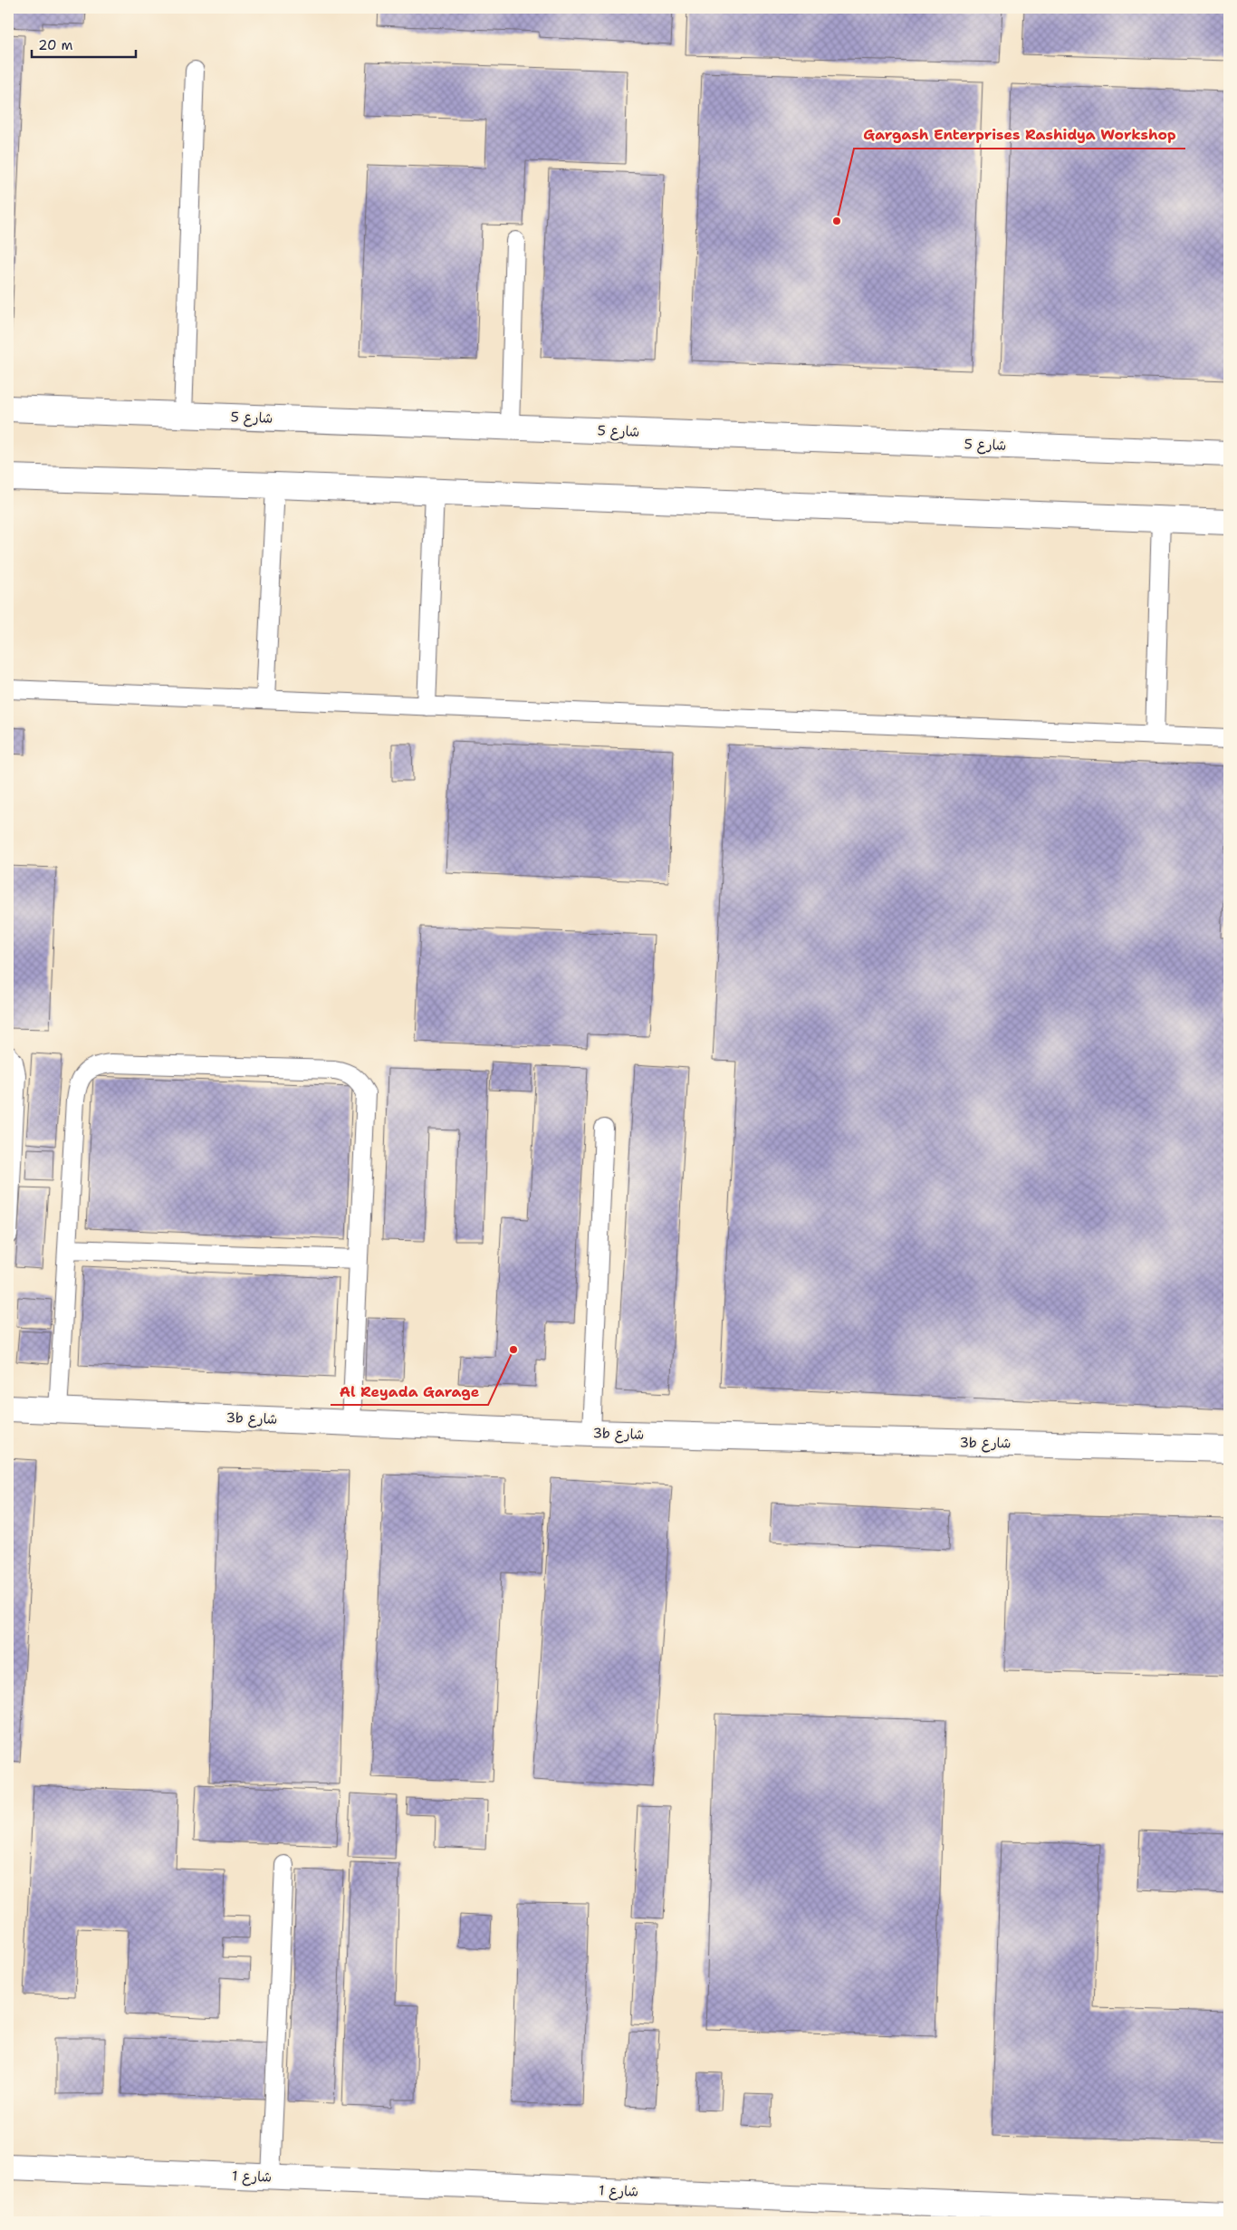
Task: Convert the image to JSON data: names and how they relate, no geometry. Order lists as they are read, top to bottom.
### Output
{
  "streets": {
    "street": ["شارع 5", "3b شارع", "شارع 1"]
  },
  "places": ["Gargash Enterprises Rashidya Workshop", "Al Reyada Garage"],
  "scale_bar": "20 m"
}
